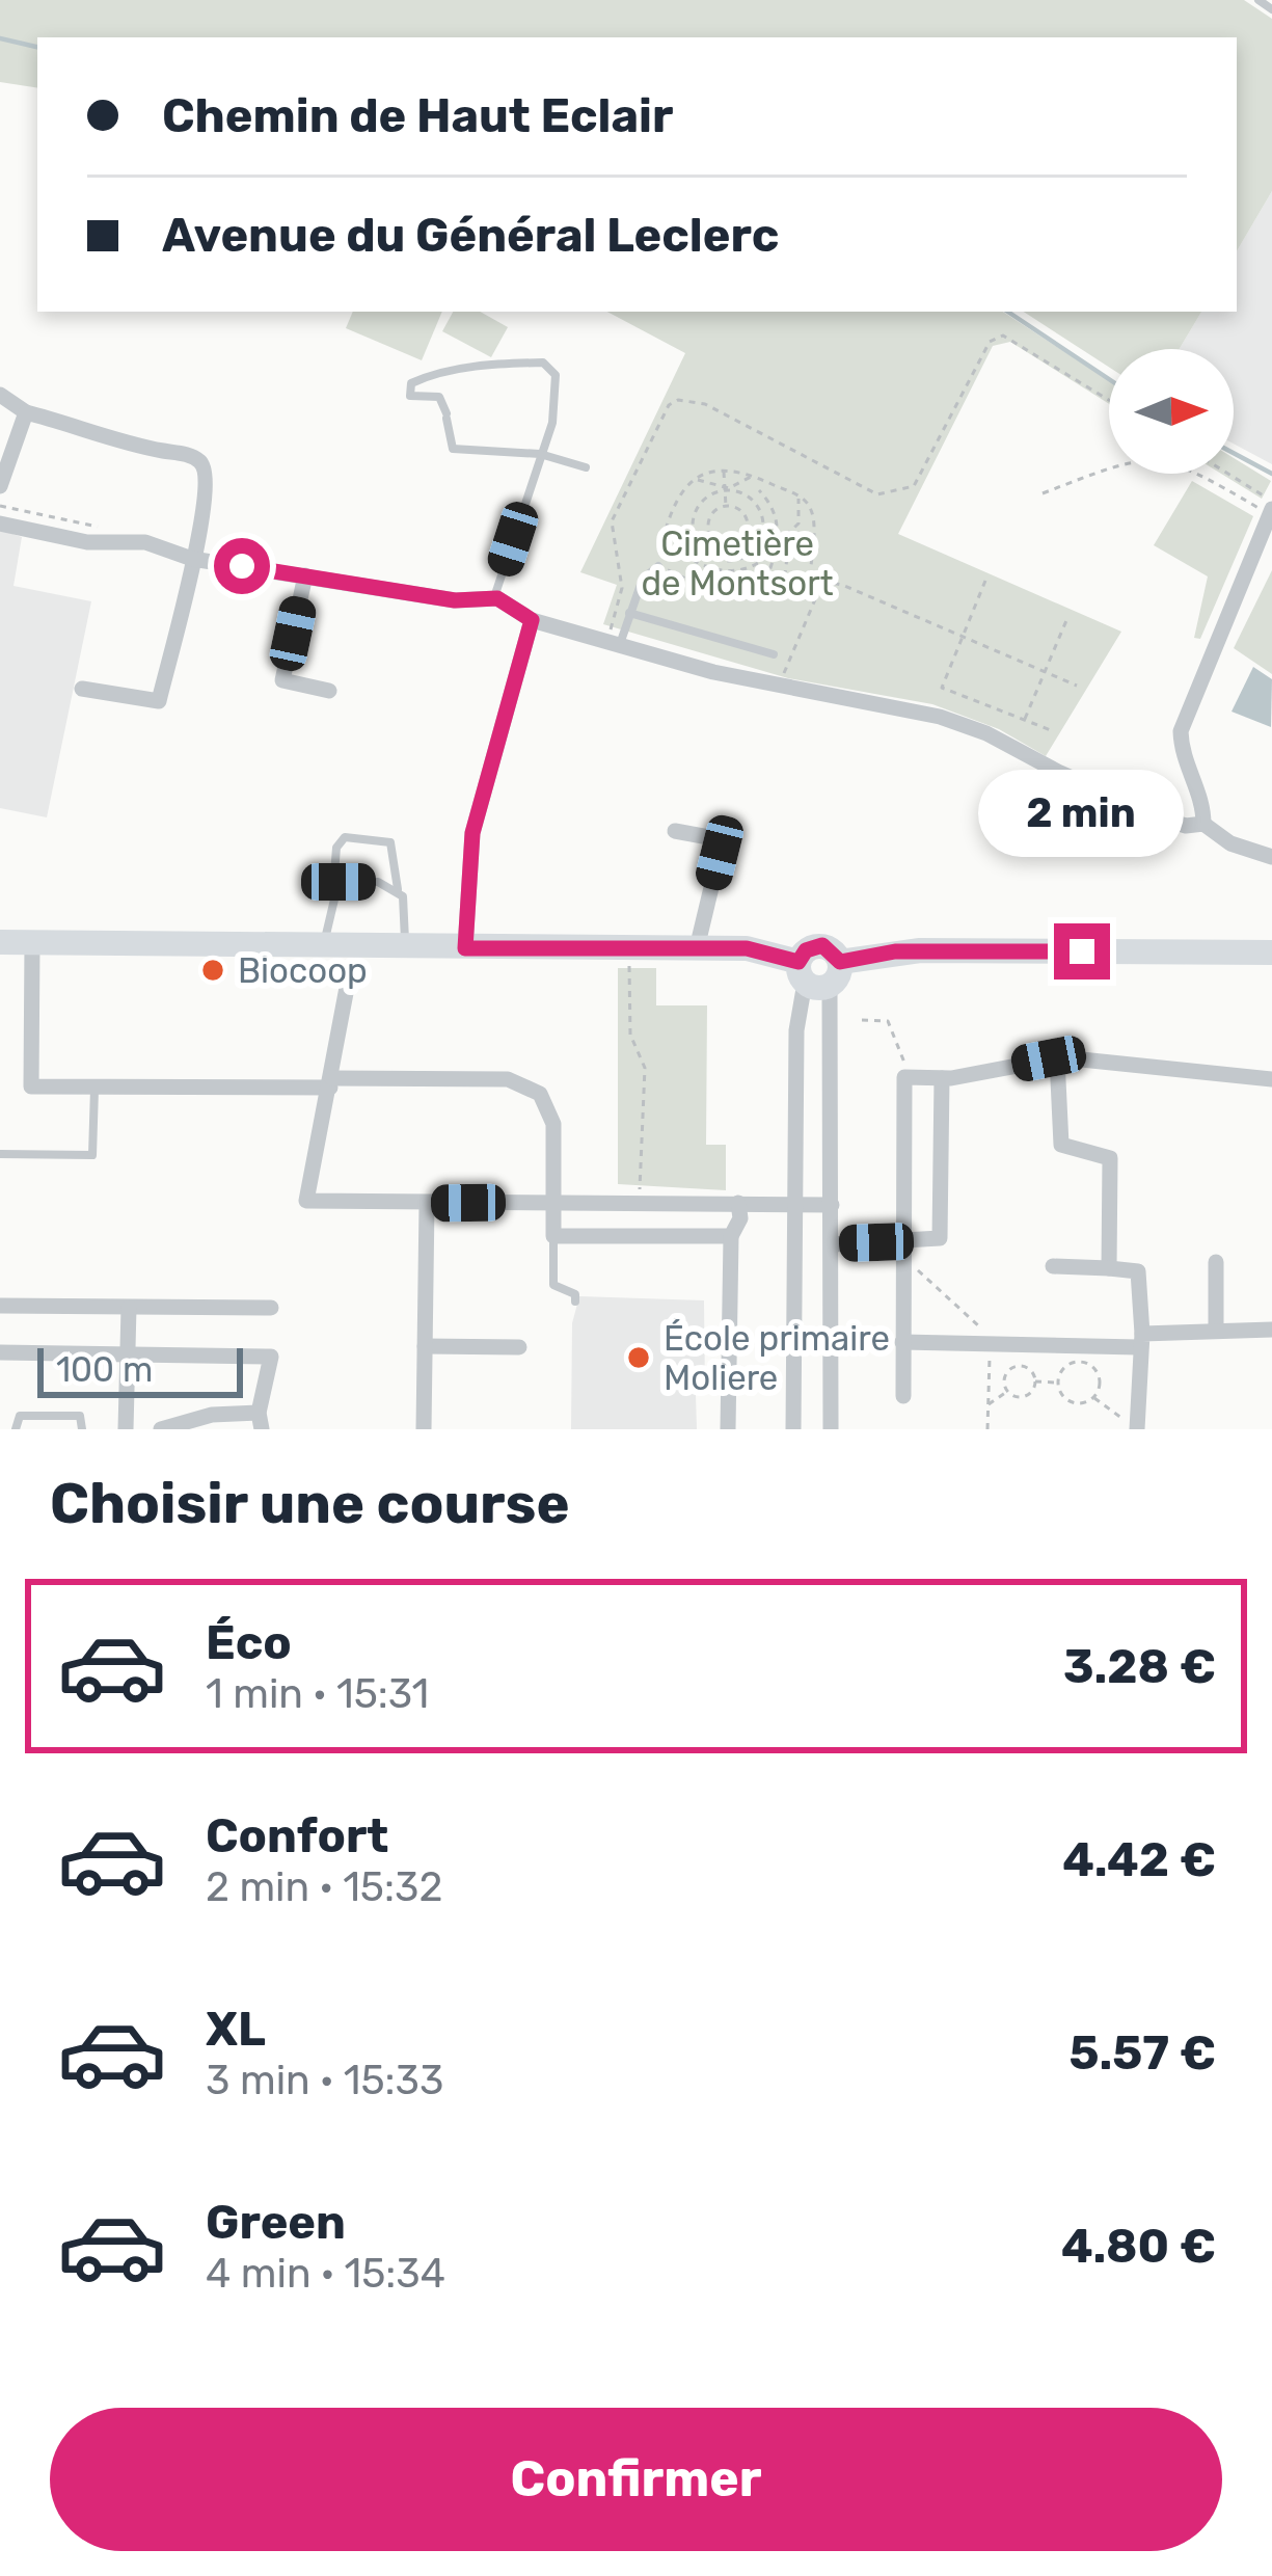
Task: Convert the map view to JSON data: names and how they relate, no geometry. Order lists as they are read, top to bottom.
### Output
{
  "parks": ["Cimetière de Montsort"],
  "places": ["Biocoop", "École primaire Moliere"],
  "scale_bar": "100 m",
  "north": "right",
  "page": {
    "banner": ["Chemin de Haut Eclair", "Avenue du Général Leclerc"],
    "bubble": "2 min",
    "scale": "100 m",
    "heading": "Choisir une course",
    "list": [
      {
        "name": "Éco",
        "note": "1 min · 15:31",
        "value": "3.28 €"
      },
      {
        "name": "Confort",
        "note": "2 min · 15:32",
        "value": "4.42 €"
      },
      {
        "name": "XL",
        "note": "3 min · 15:33",
        "value": "5.57 €"
      },
      {
        "name": "Green",
        "note": "4 min · 15:34",
        "value": "4.80 €"
      }
    ],
    "buttons": "Confirmer"
  }
}
